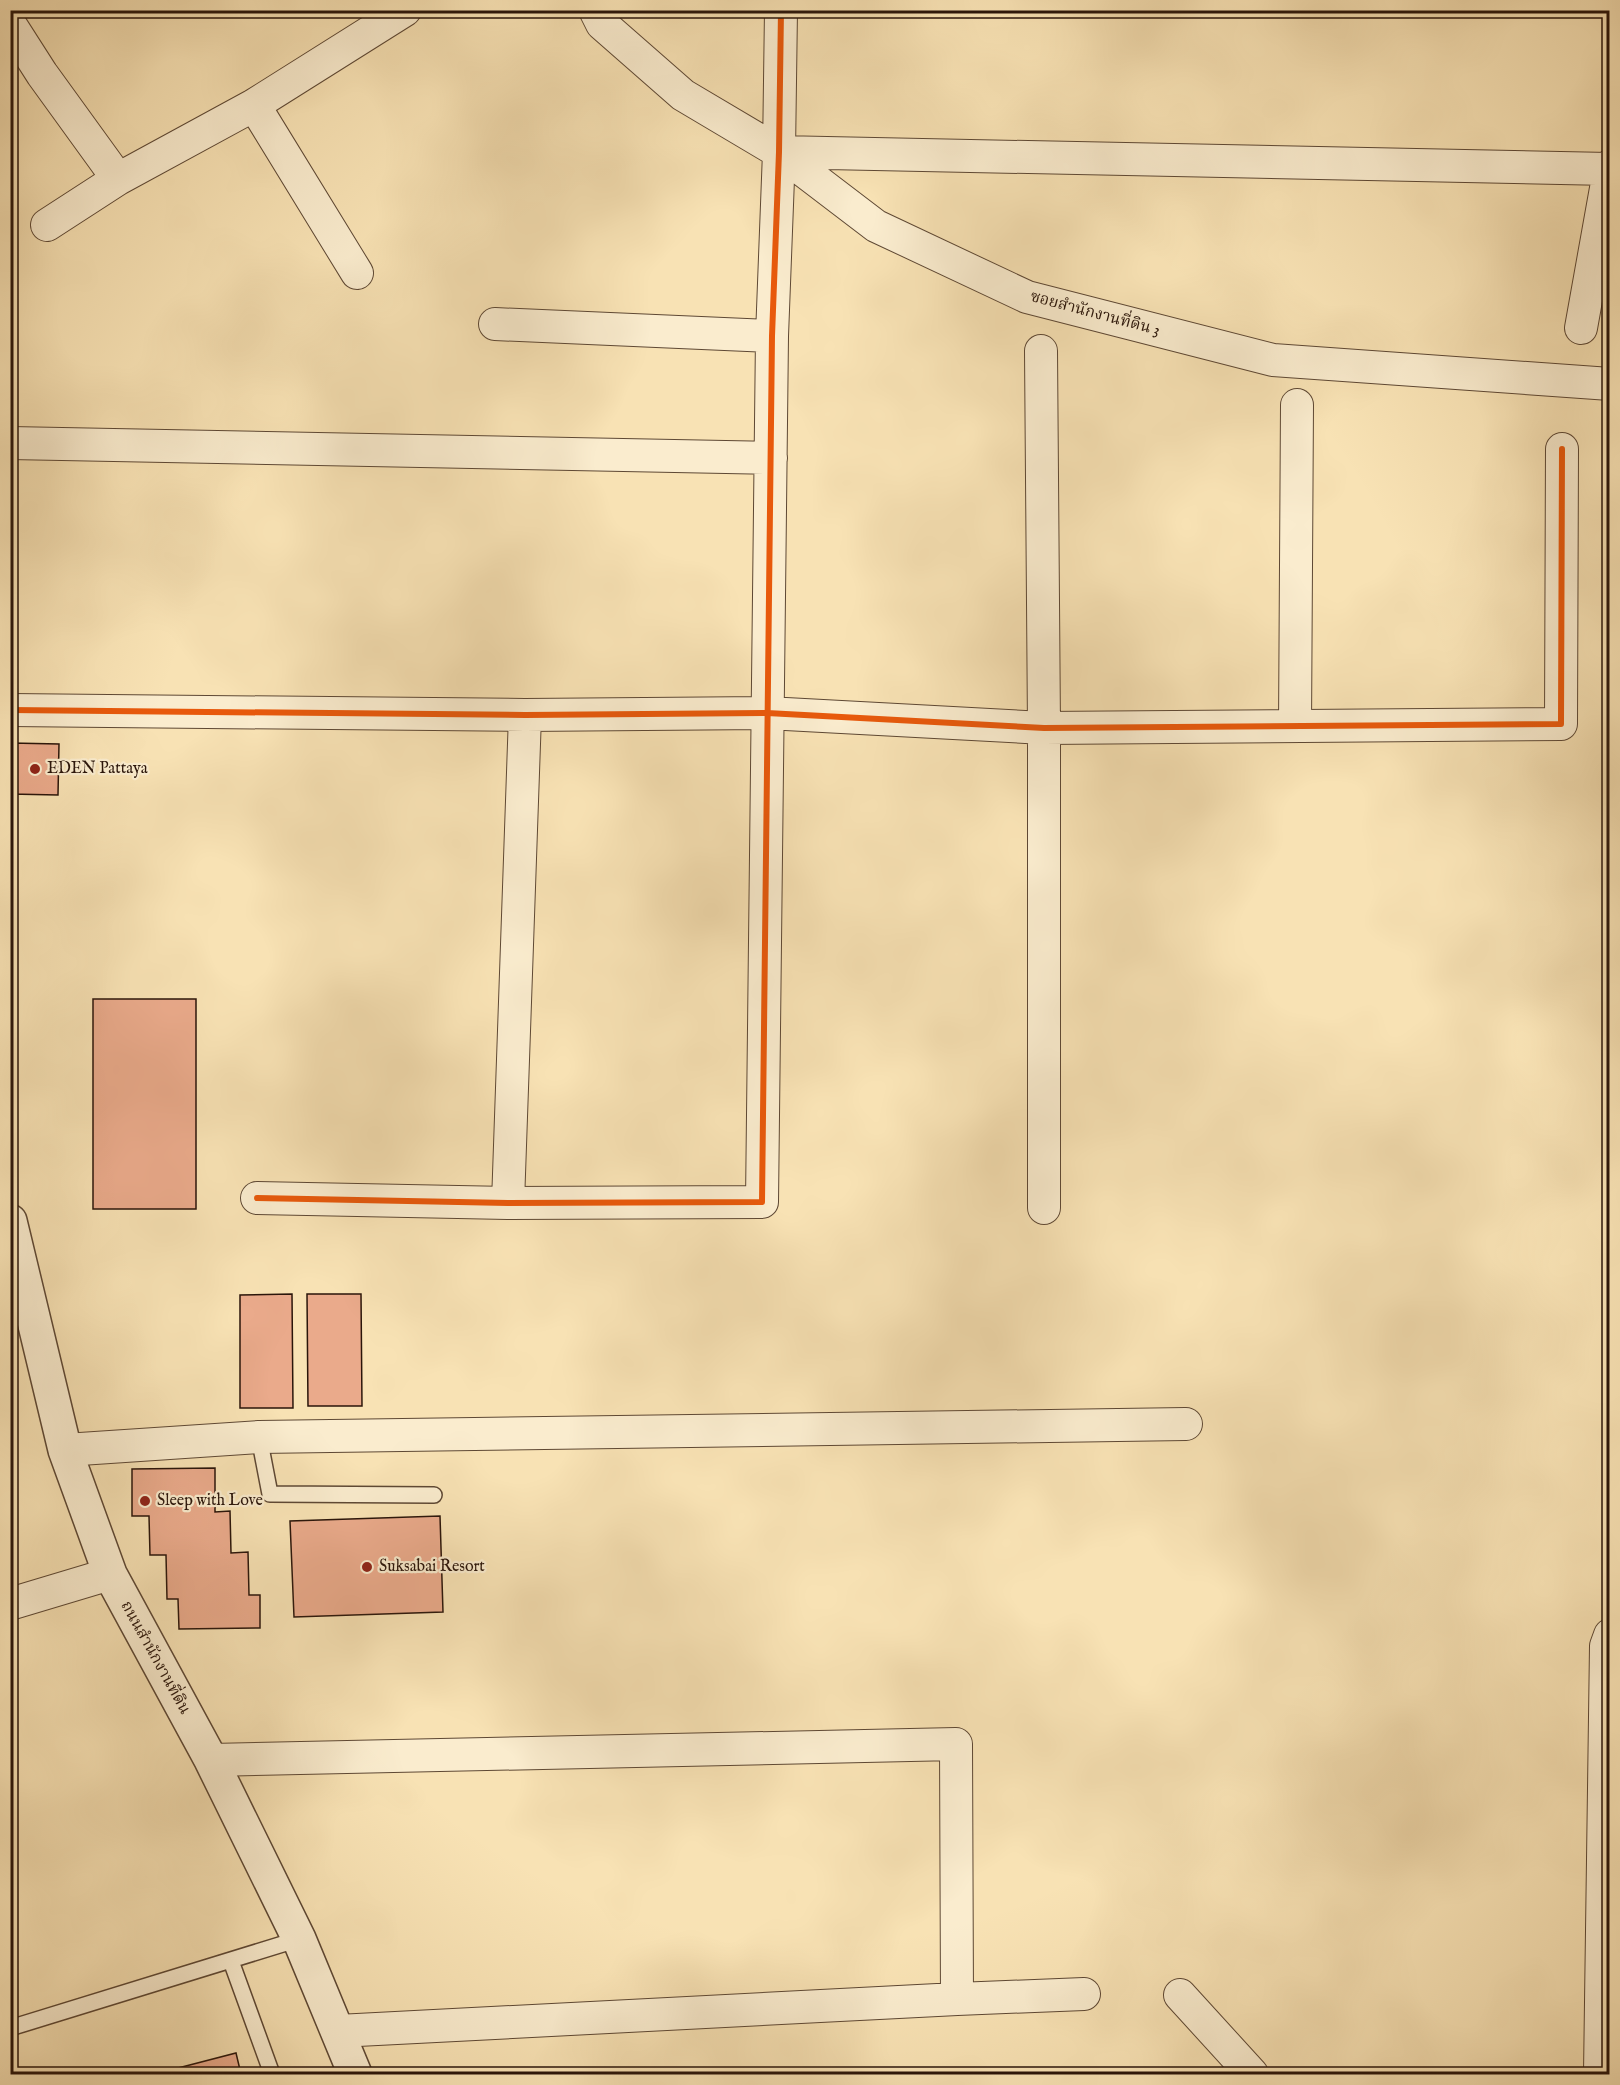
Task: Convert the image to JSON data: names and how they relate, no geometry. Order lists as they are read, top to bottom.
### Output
{
  "streets": {
    "street": ["ซอยสำนักงานที่ดิน 3", "ถนนสำนักงานที่ดิน"]
  },
  "places": ["EDEN Pattaya", "Sleep with Love", "Suksabai Resort"]
}
